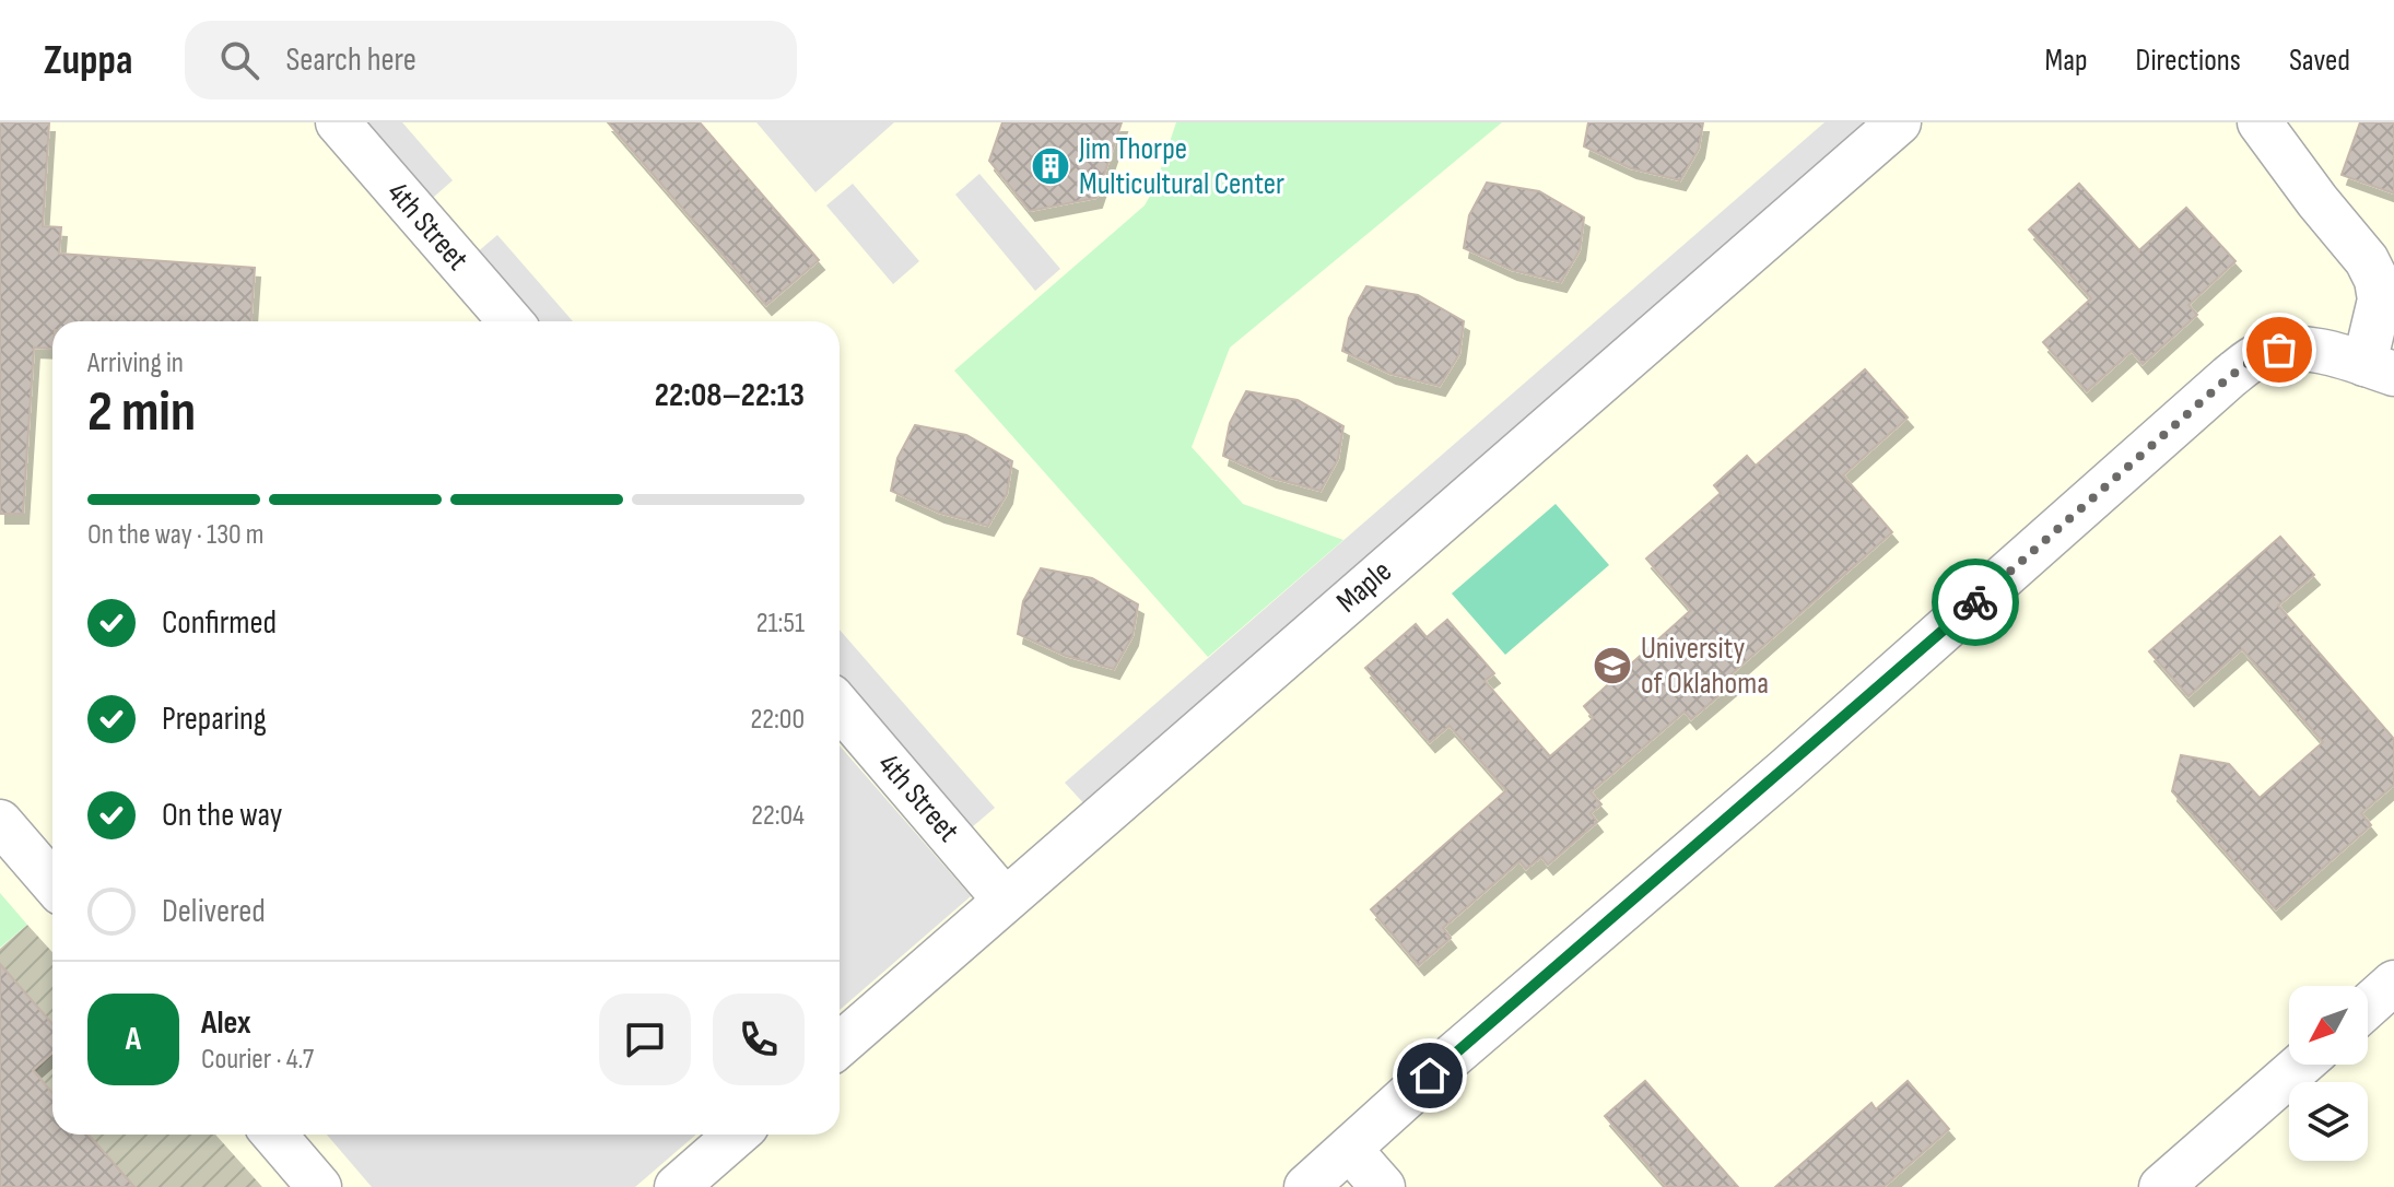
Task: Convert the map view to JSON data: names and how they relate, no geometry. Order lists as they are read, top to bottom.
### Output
{
  "streets": {
    "street": ["4th Street", "Maple"]
  },
  "crossings": [
    ["4th Street", "Maple"]
  ],
  "places": {
    "building": ["Jim Thorpe Multicultural Center"],
    "school or university": ["University of Oklahoma"]
  },
  "north": "bottom left",
  "page": {
    "header": "Zuppa",
    "search": "Search here",
    "nav": ["Map", "Directions", "Saved"],
    "heading": ["2 min", "Arriving in", "22:08–22:13"],
    "panel": ["Alex", "Courier · 4.7"],
    "bar": "On the way · 130 m",
    "list": [
      ["Confirmed", "21:51"],
      ["Preparing", "22:00"],
      ["On the way", "22:04"],
      "Delivered"
    ],
    "round": "A"
  }
}
